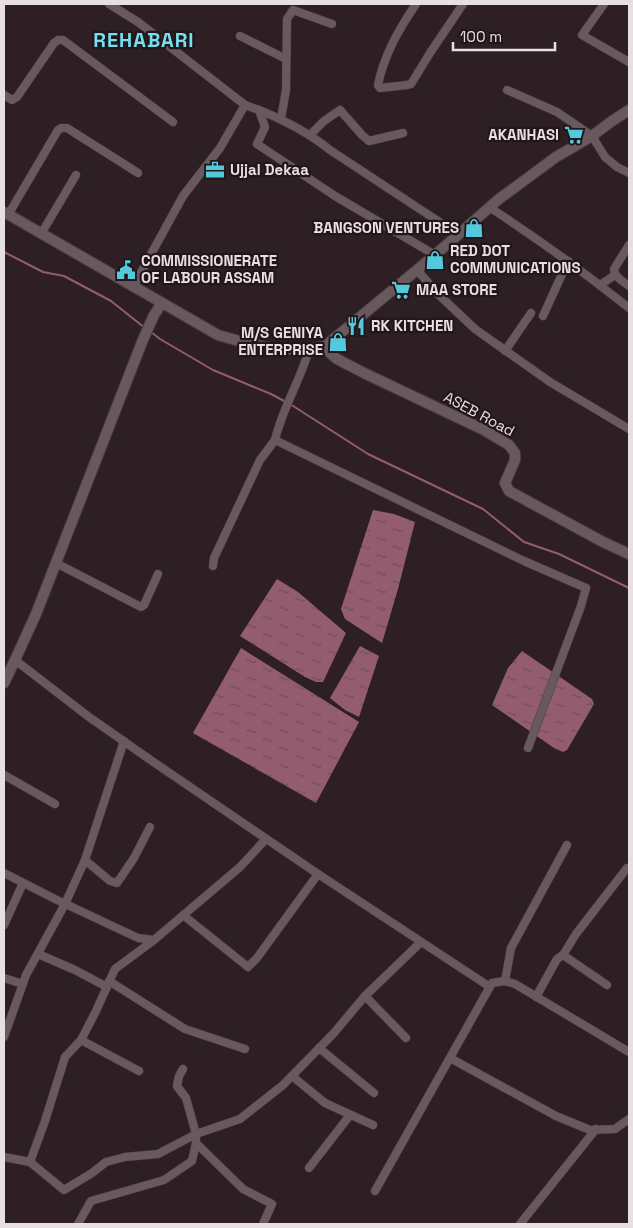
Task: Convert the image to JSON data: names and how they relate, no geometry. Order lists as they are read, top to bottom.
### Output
{
  "streets": {
    "street": ["ASEB Road"]
  },
  "districts": ["REHABARI"],
  "places": {
    "supermarket": ["AKANHASI", "MAA STORE"],
    "office": ["Ujjal Dekaa"],
    "shop": ["BANGSON VENTURES", "RED DOT COMMUNICATIONS", "M/S GENIYA ENTERPRISE"],
    "public building": ["COMMISSIONERATE OF LABOUR ASSAM"],
    "restaurant": ["RK KITCHEN"]
  },
  "scale_bar": "100 m"
}
